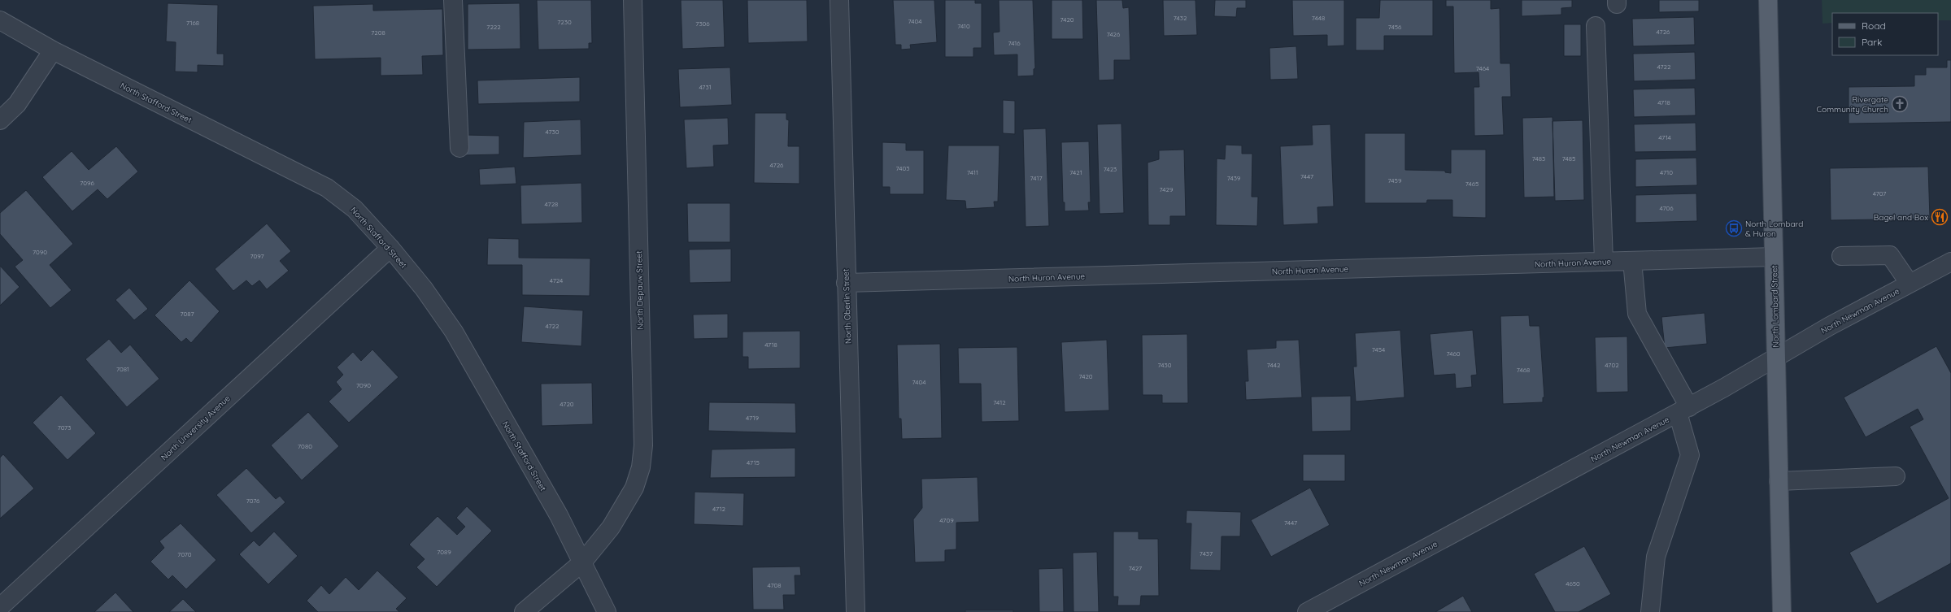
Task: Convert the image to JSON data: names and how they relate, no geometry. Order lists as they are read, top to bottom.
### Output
{
  "streets": {
    "main road": ["North Lombard Street"],
    "street": [
      "North Stafford Street",
      "North Huron Avenue",
      "North Depauw Street",
      "North Oberlin Street",
      "North Newman Avenue",
      "North University Avenue"
    ]
  },
  "crossings": [
    ["North Stafford Street", "North Depauw Street"],
    ["North Stafford Street", "North University Avenue"],
    ["North Huron Avenue", "North Oberlin Street"],
    ["North Huron Avenue", "North Lombard Street"],
    ["North Lombard Street", "North Newman Avenue"]
  ],
  "places": {
    "church": ["Rivergate Community Church"],
    "restaurant": ["Bagel and Box"],
    "bus stop": ["North Lombard & Huron"]
  },
  "house_numbers": [
    "7432",
    "7448",
    "7420",
    "7404",
    "7230",
    "7168",
    "7306",
    "7410",
    "7222",
    "7456",
    "4726",
    "7208",
    "7426",
    "7416",
    "4722",
    "7464",
    "4731",
    "4718",
    "4730",
    "4714",
    "7483",
    "7485",
    "4726",
    "7403",
    "7423",
    "7411",
    "7421",
    "4710",
    "7447",
    "7417",
    "7439",
    "7459",
    "7096",
    "7465",
    "7429",
    "4707",
    "4728",
    "4706",
    "7090",
    "7097",
    "4724",
    "7087",
    "4722",
    "4718",
    "7454",
    "7460",
    "7430",
    "7442",
    "4702",
    "7081",
    "7468",
    "7420",
    "7404",
    "7090",
    "7412",
    "4720",
    "4719",
    "7073",
    "7080",
    "4715",
    "7076",
    "4712",
    "4709",
    "7447",
    "7089",
    "7437",
    "7070",
    "7427",
    "4650",
    "4708"
  ],
  "legend": ["Road", "Park"]
}
